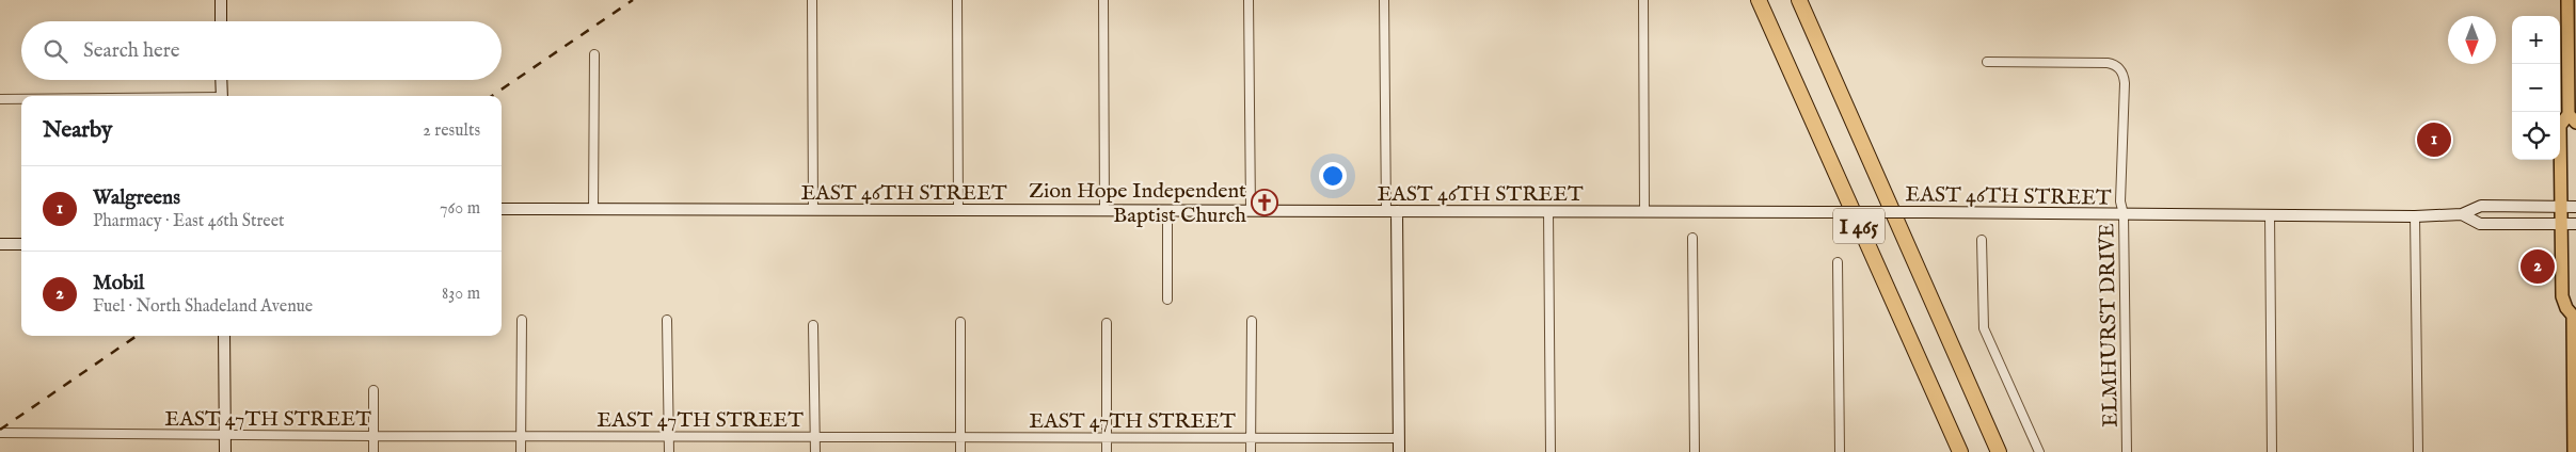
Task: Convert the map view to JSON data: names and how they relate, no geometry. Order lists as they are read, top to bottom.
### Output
{
  "streets": {
    "highway": ["I 465"],
    "street": ["EAST 46TH STREET", "ELMHURST DRIVE", "EAST 47TH STREET"]
  },
  "crossings": [
    ["EAST 46TH STREET", "ELMHURST DRIVE"]
  ],
  "places": {
    "church": ["Zion Hope Independent Baptist Church"]
  },
  "north": "bottom",
  "page": {
    "map_buttons": ["+", "−"],
    "search": "Search here",
    "heading": ["Nearby", "2 results"],
    "pins": ["1", "2"],
    "list": [
      {
        "mark": "1",
        "name": "Walgreens",
        "note": "Pharmacy · East 46th Street",
        "value": "760 m"
      },
      {
        "mark": "2",
        "name": "Mobil",
        "note": "Fuel · North Shadeland Avenue",
        "value": "830 m"
      }
    ]
  }
}
